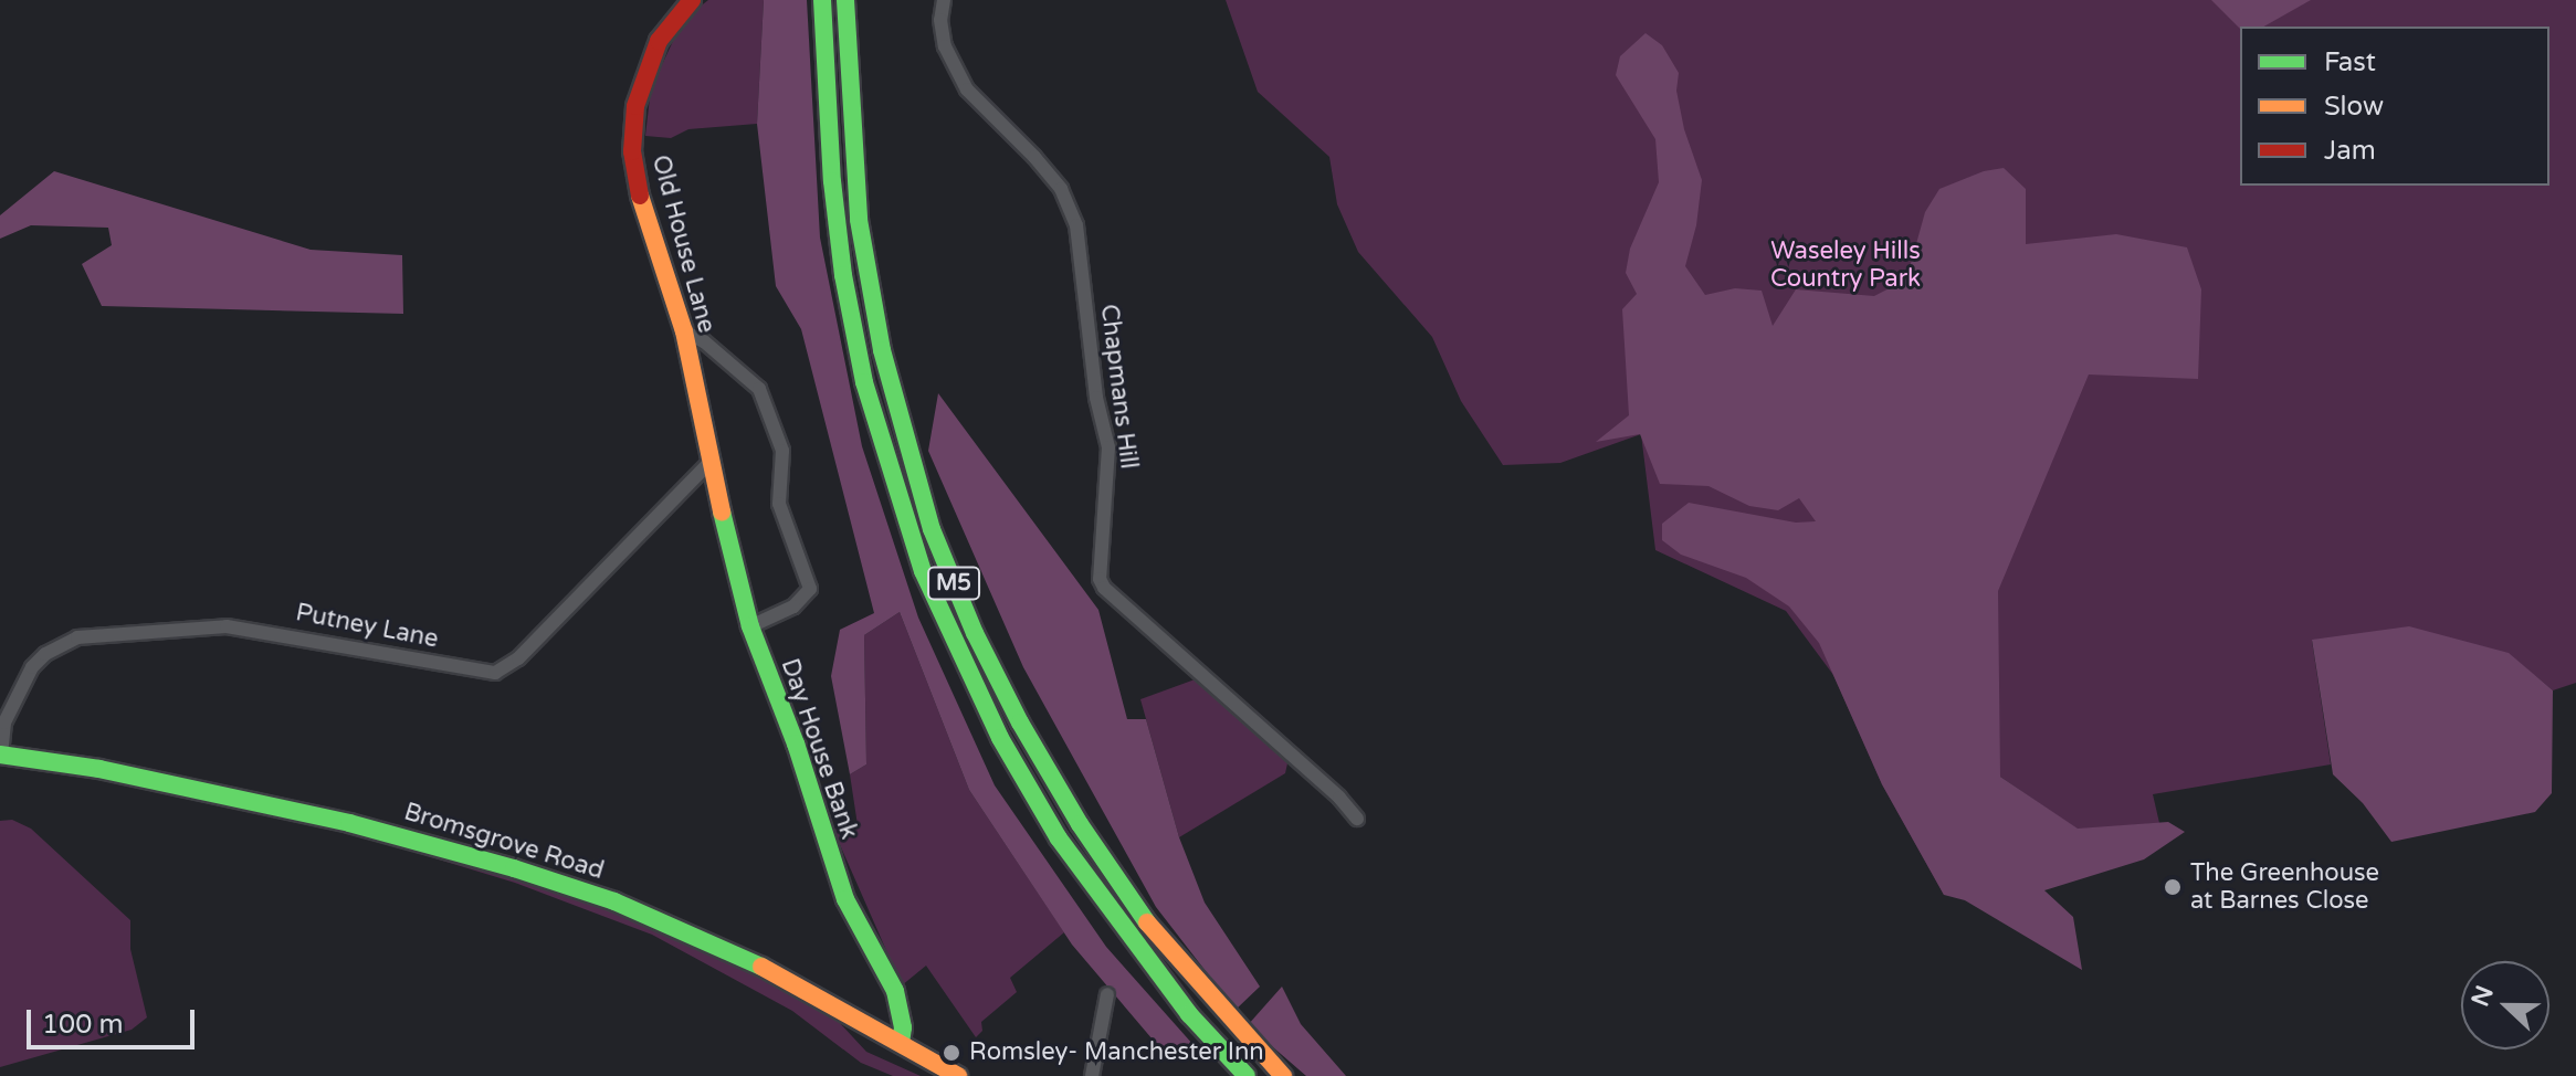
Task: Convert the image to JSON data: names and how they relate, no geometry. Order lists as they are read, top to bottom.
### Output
{
  "streets": {
    "main road": [
      "Old House Lane",
      "M5",
      "Day House Bank",
      "Bromsgrove Road"
    ],
    "street": ["Chapmans Hill", "Putney Lane"]
  },
  "crossings": [
    ["Old House Lane", "Putney Lane"],
    ["Old House Lane", "Day House Bank"],
    ["Putney Lane", "Day House Bank"],
    ["Putney Lane", "Bromsgrove Road"],
    ["Day House Bank", "Bromsgrove Road"]
  ],
  "parks": ["Waseley Hills Country Park"],
  "places": ["The Greenhouse at Barnes Close", "Romsley- Manchester Inn"],
  "legend": ["Fast", "Slow", "Jam"],
  "scale_bar": "100 m",
  "north": "left"
}
